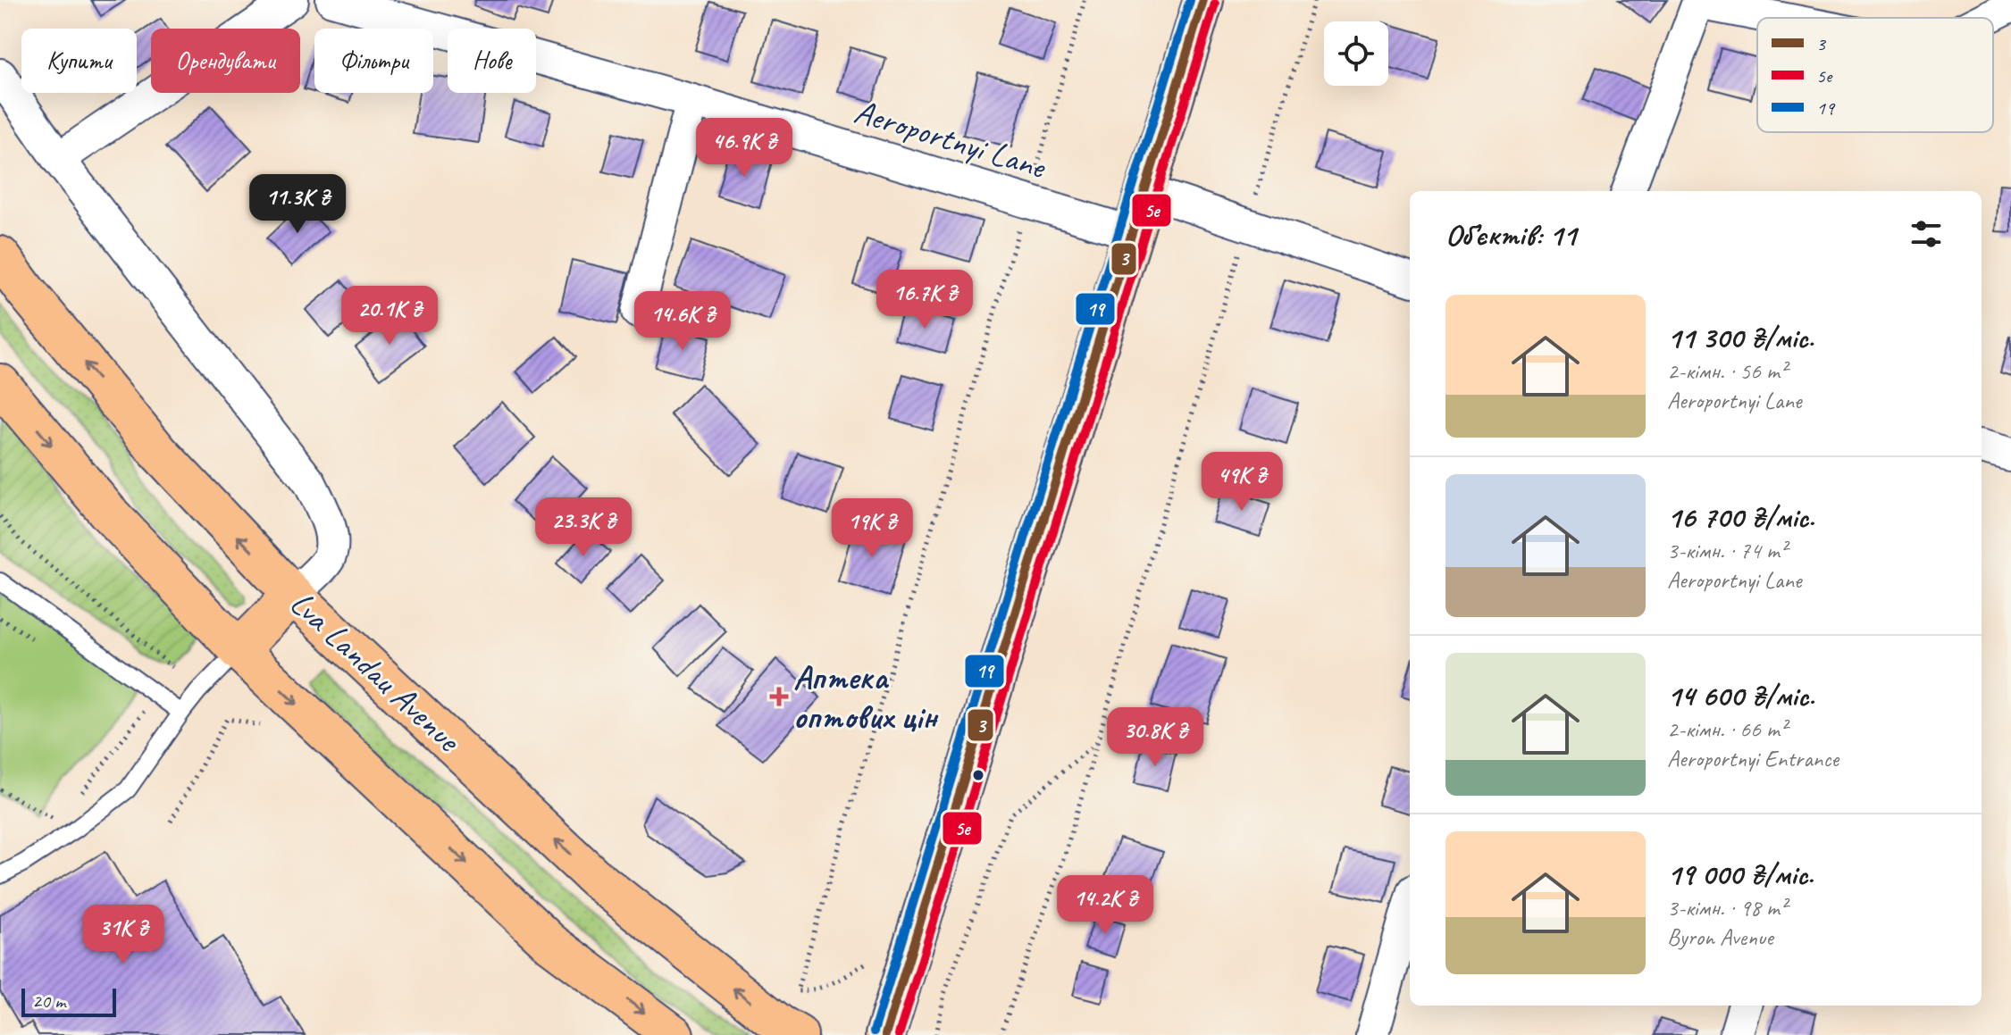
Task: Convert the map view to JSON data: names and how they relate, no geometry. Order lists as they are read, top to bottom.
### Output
{
  "streets": {
    "main road": ["Lva Landau Avenue"],
    "street": ["Aeroportnyi Lane"]
  },
  "places": {
    "health": ["Аптека оптових цін"]
  },
  "lines": ["transit line 3", "transit line 19", "transit line 5е"],
  "legend": ["3", "5е", "19"],
  "scale_bar": "20 m",
  "page": {
    "chip": [
      "Купити",
      "Орендувати",
      "Фільтри",
      "Нове"
    ],
    "price": [
      "46.9K ₴",
      "11.3K ₴",
      "16.7K ₴",
      "20.1K ₴",
      "14.6K ₴",
      "49K ₴",
      "23.3K ₴",
      "19K ₴",
      "30.8K ₴",
      "14.2K ₴",
      "31K ₴"
    ],
    "heading": "Об’єктів: 11",
    "list": [
      {
        "name": "11 300 ₴/міс.",
        "note": "2-кімн. · 56 m² · Aeroportnyi Lane"
      },
      {
        "name": "16 700 ₴/міс.",
        "note": "3-кімн. · 74 m² · Aeroportnyi Lane"
      },
      {
        "name": "14 600 ₴/міс.",
        "note": "2-кімн. · 66 m² · Aeroportnyi Entrance"
      },
      {
        "name": "19 000 ₴/міс.",
        "note": "3-кімн. · 98 m² · Byron Avenue"
      }
    ],
    "scale": "20 m"
  }
}
